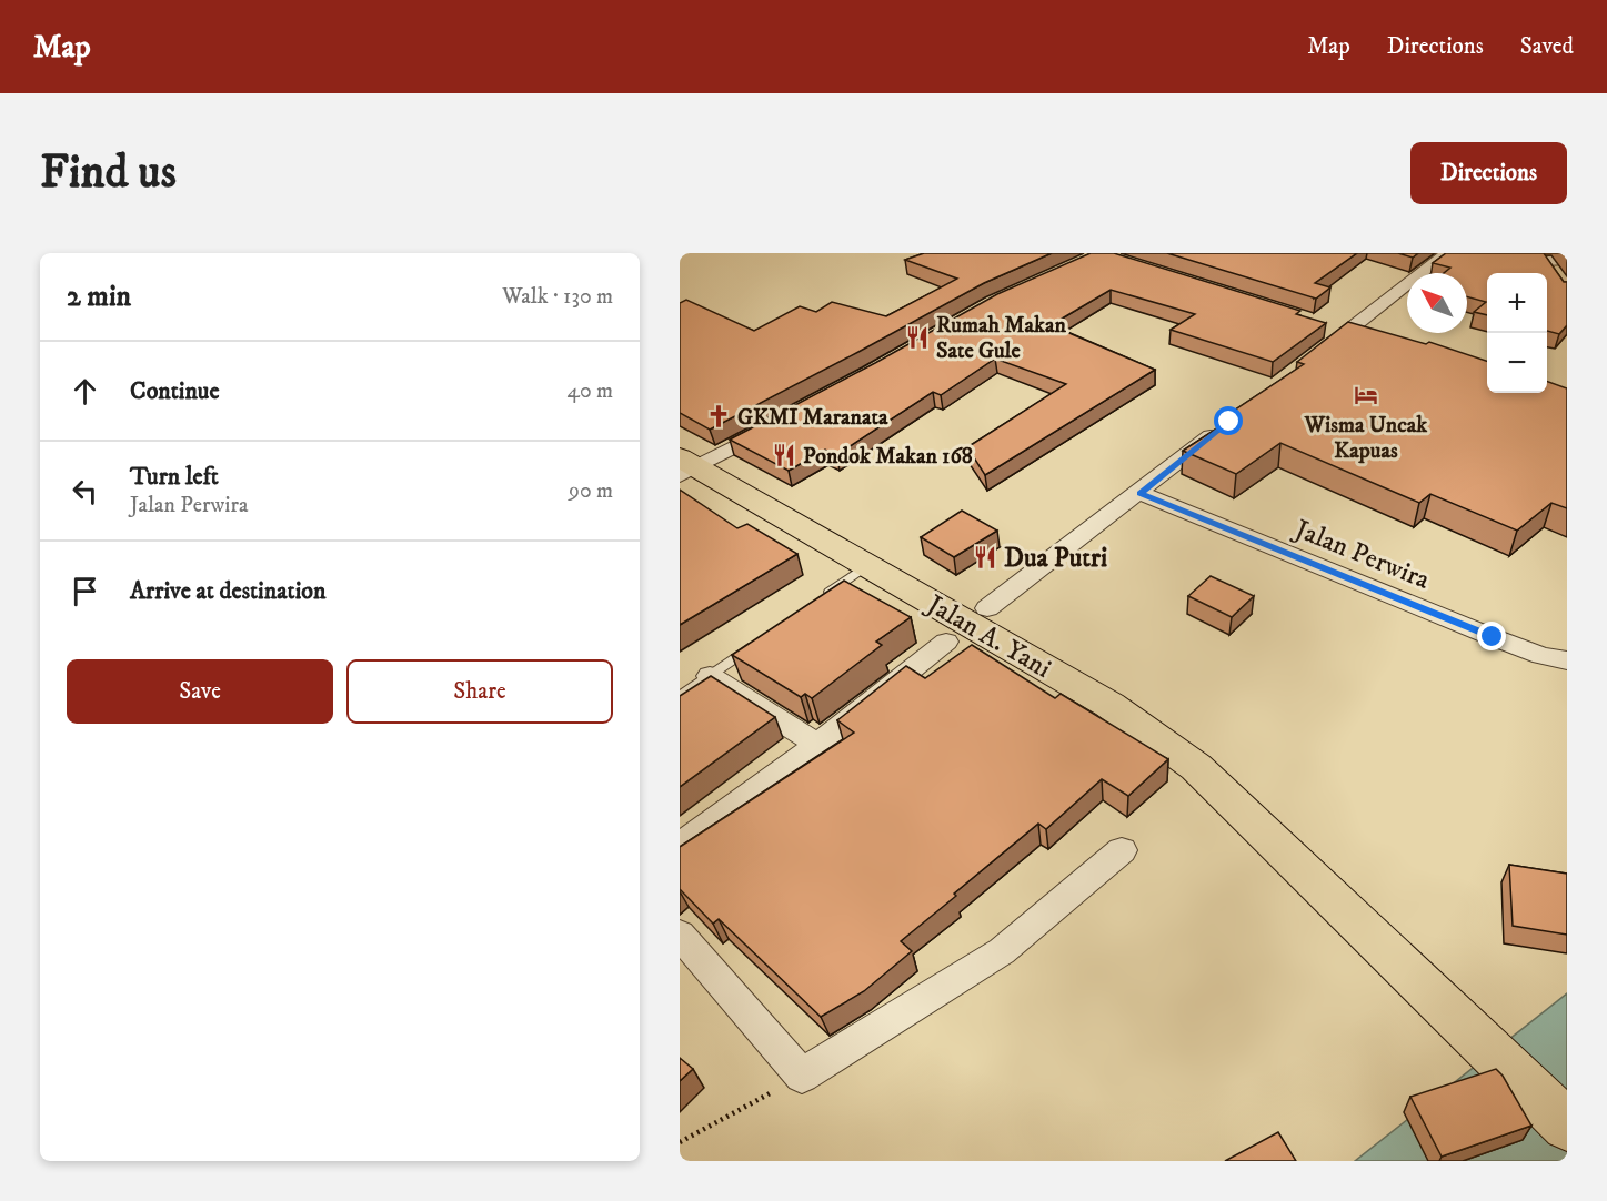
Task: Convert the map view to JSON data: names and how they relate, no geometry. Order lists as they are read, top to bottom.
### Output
{
  "streets": {
    "highway": ["Jalan A. Yani"],
    "street": ["Jalan Perwira"]
  },
  "places": {
    "restaurant": ["Rumah Makan Sate Gule", "Pondok Makan 168", "Dua Putri"],
    "hotel": ["Wisma Uncak Kapuas"],
    "church": ["GKMI Maranata"]
  },
  "north": "top left",
  "page": {
    "header": "Map",
    "nav": ["Map", "Directions", "Saved"],
    "buttons": [
      "Directions",
      ["Save", "Share"]
    ],
    "title": "Find us",
    "heading": ["2 min", "Walk · 130 m"],
    "map_buttons": ["+", "−"],
    "list": [
      ["Continue", "40 m"],
      ["Turn left", "Jalan Perwira", "90 m"],
      "Arrive at destination"
    ]
  }
}
